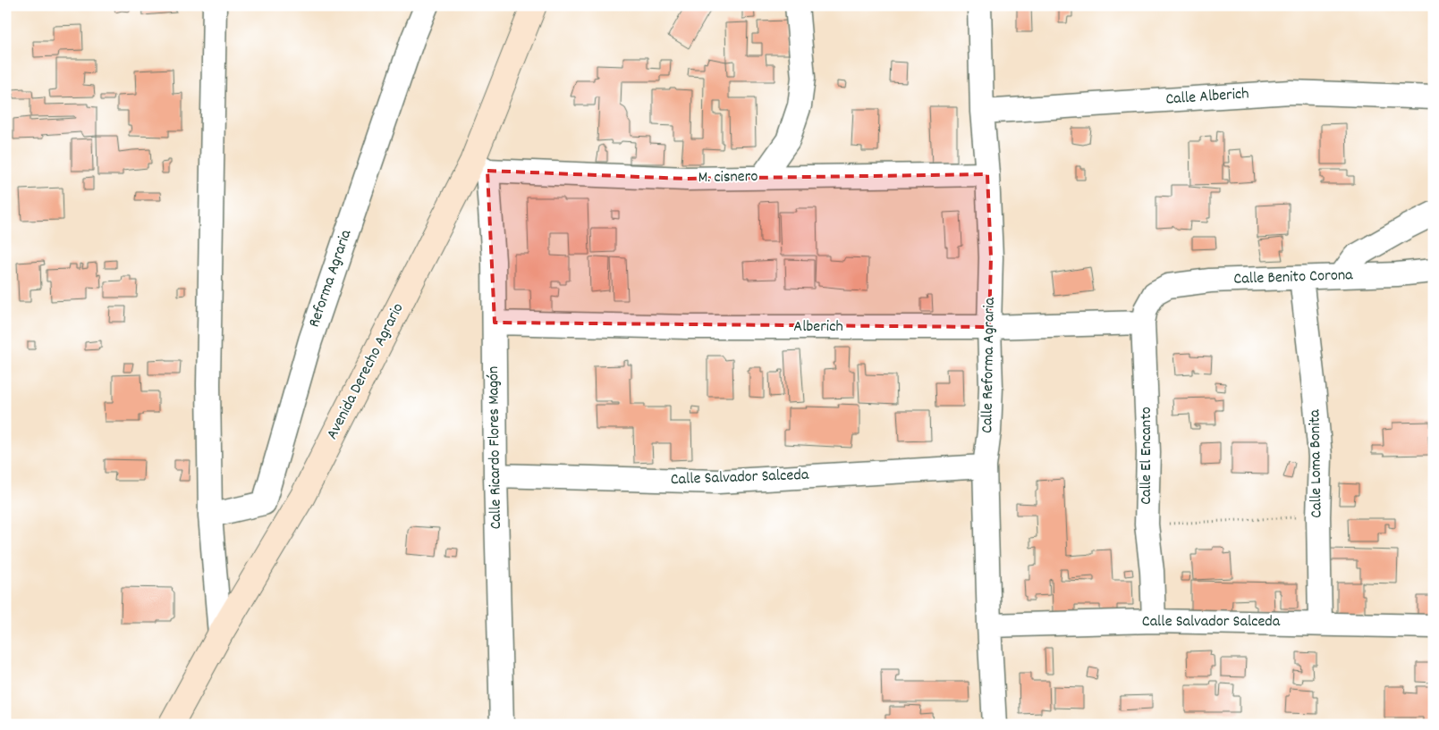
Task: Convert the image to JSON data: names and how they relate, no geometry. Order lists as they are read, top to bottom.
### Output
{
  "streets": {
    "street": [
      "Calle Alberich",
      "M. cisnero",
      "Calle Benito Corona",
      "Reforma Agraria",
      "Alberich",
      "Calle Reforma Agraria",
      "Avenida Derecho Agrario",
      "Calle Ricardo Flores Magón",
      "Calle El Encanto",
      "Calle Loma Bonita",
      "Calle Salvador Salceda"
    ]
  },
  "crossings": [
    ["Calle Alberich", "Calle Reforma Agraria"],
    ["M. cisnero", "Calle Reforma Agraria"],
    ["M. cisnero", "Avenida Derecho Agrario"],
    ["M. cisnero", "Calle Ricardo Flores Magón"],
    ["Calle Benito Corona", "Calle El Encanto"],
    ["Calle Benito Corona", "Calle Loma Bonita"],
    ["Alberich", "Calle Reforma Agraria"],
    ["Alberich", "Calle Ricardo Flores Magón"],
    ["Alberich", "Calle El Encanto"],
    ["Calle Reforma Agraria", "Calle Salvador Salceda"],
    ["Avenida Derecho Agrario", "Calle Ricardo Flores Magón"],
    ["Calle Ricardo Flores Magón", "Calle Salvador Salceda"],
    ["Calle El Encanto", "Calle Salvador Salceda"],
    ["Calle Loma Bonita", "Calle Salvador Salceda"]
  ]
}
